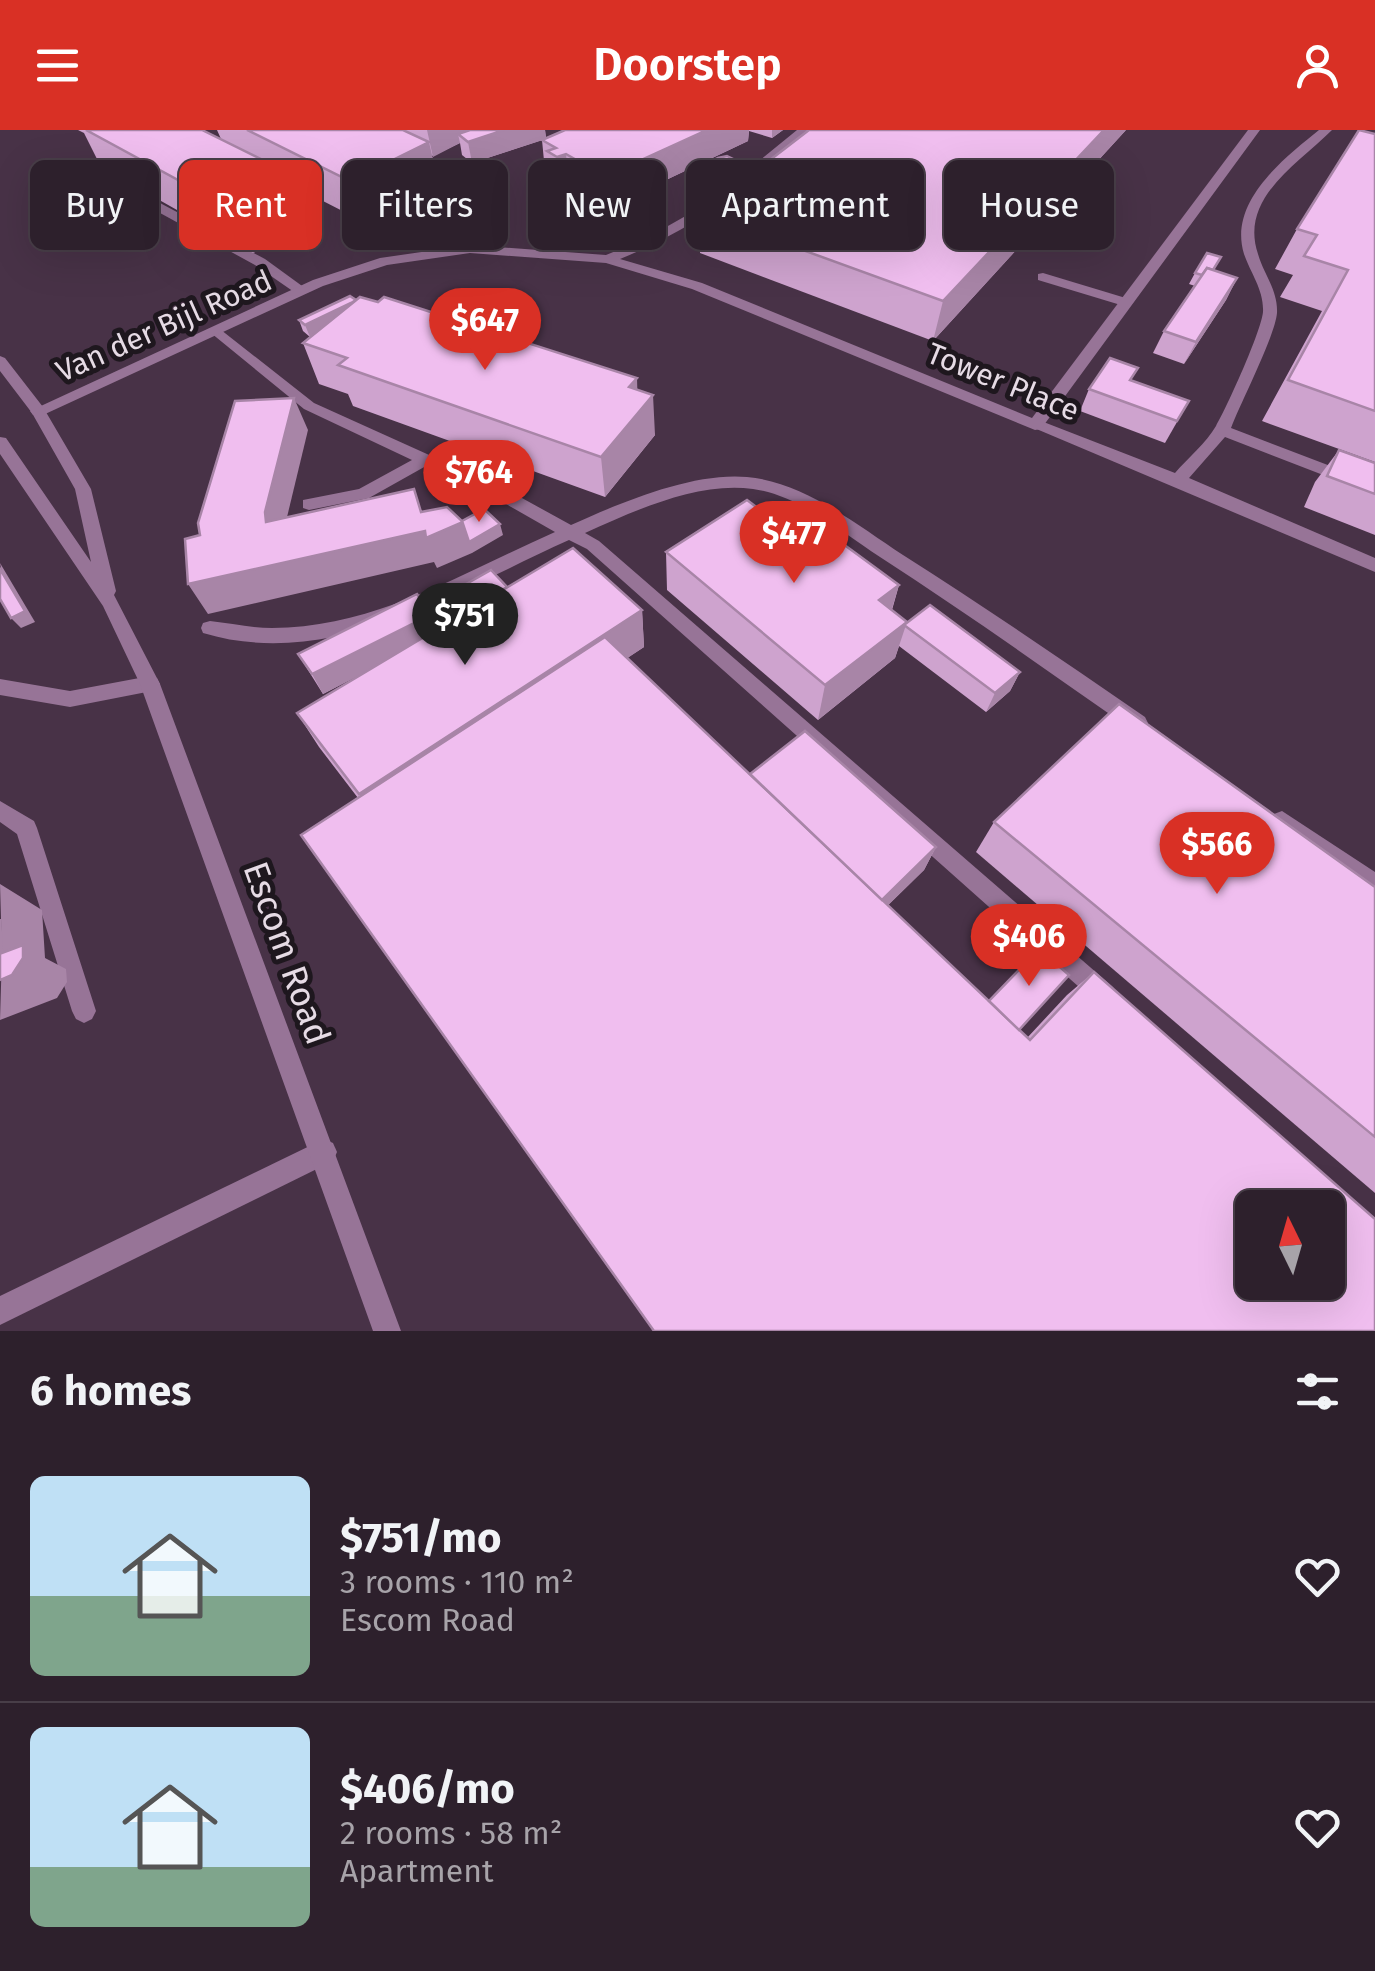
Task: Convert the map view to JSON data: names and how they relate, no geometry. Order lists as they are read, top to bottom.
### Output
{
  "streets": {
    "street": ["Van der Bijl Road", "Tower Place", "Escom Road"]
  },
  "crossings": [
    ["Van der Bijl Road", "Tower Place"],
    ["Van der Bijl Road", "Escom Road"]
  ],
  "north": "top",
  "page": {
    "header": "Doorstep",
    "chip": [
      "Buy",
      "Rent",
      "Filters",
      "New",
      "Apartment",
      "House"
    ],
    "price": [
      "$647",
      "$764",
      "$477",
      "$751",
      "$566",
      "$406"
    ],
    "heading": "6 homes",
    "list": [
      {
        "name": "$751/mo",
        "note": "3 rooms · 110 m² · Escom Road"
      },
      {
        "name": "$406/mo",
        "note": "2 rooms · 58 m² · Apartment"
      }
    ]
  }
}
